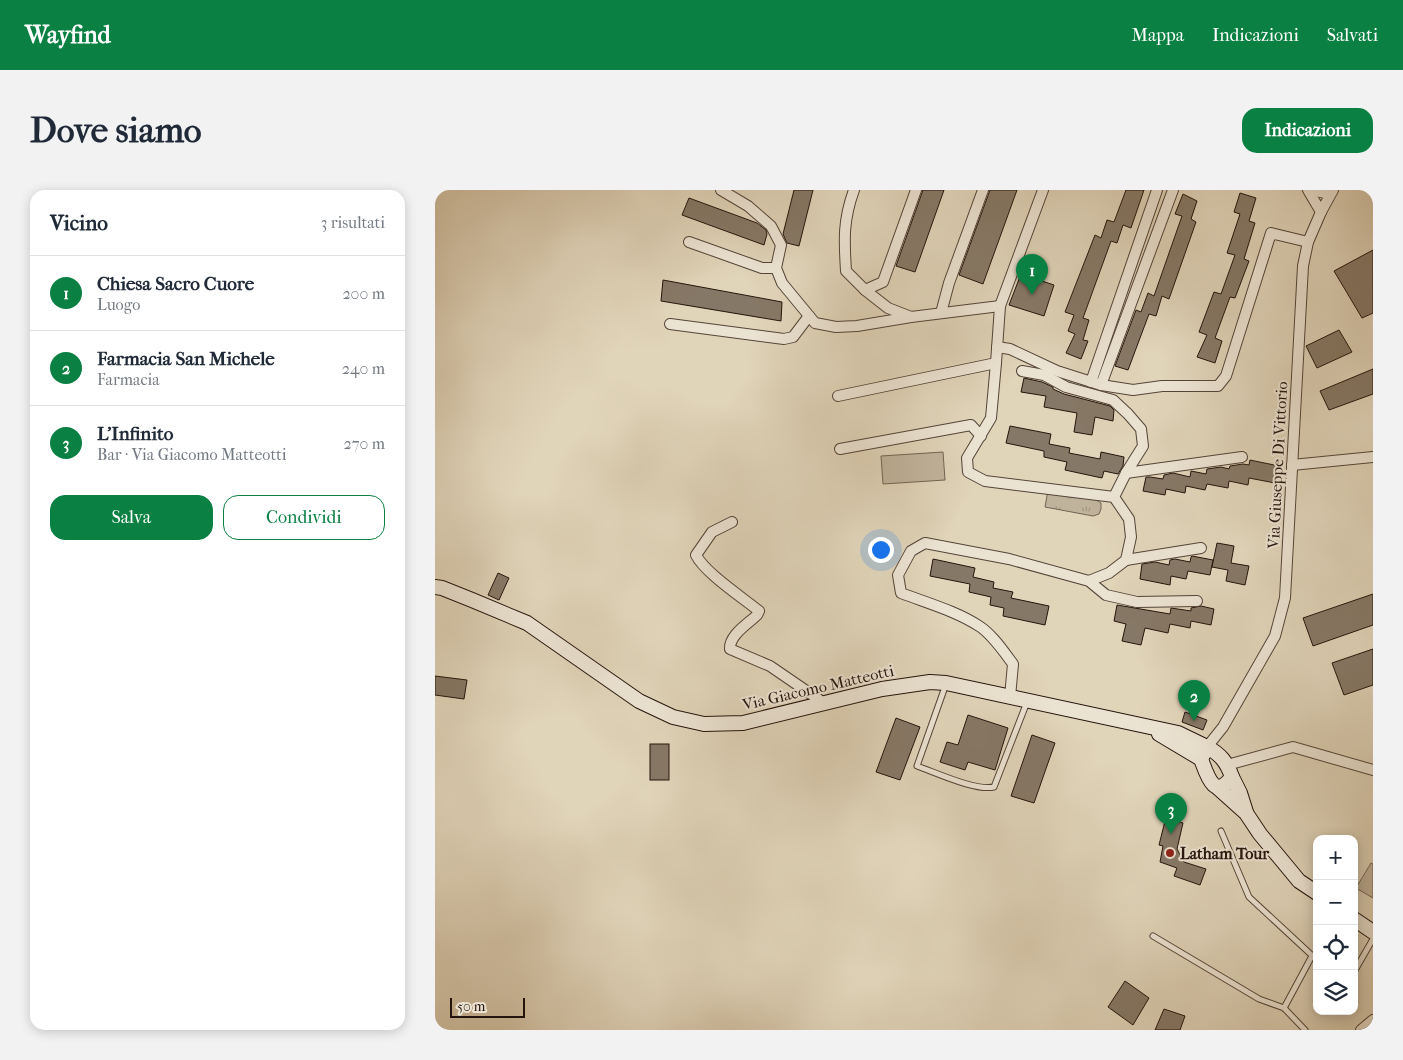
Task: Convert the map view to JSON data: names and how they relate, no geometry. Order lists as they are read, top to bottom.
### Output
{
  "streets": {
    "street": ["Via Giuseppe Di Vittorio", "Via Giacomo Matteotti"]
  },
  "crossings": [
    ["Via Giuseppe Di Vittorio", "Via Giacomo Matteotti"]
  ],
  "places": ["Latham Tour"],
  "scale_bar": "50 m",
  "page": {
    "header": "Wayfind",
    "nav": ["Mappa", "Indicazioni", "Salvati"],
    "buttons": [
      "Indicazioni",
      ["Salva", "Condividi"]
    ],
    "title": "Dove siamo",
    "heading": ["Vicino", "3 risultati"],
    "pins": ["1", "2", "3"],
    "list": [
      {
        "mark": "1",
        "name": "Chiesa Sacro Cuore",
        "note": "Luogo",
        "value": "200 m"
      },
      {
        "mark": "2",
        "name": "Farmacia San Michele",
        "note": "Farmacia",
        "value": "240 m"
      },
      {
        "mark": "3",
        "name": "L'Infinito",
        "note": "Bar · Via Giacomo Matteotti",
        "value": "270 m"
      }
    ],
    "map_buttons": ["+", "−"],
    "scale": "50 m"
  }
}
